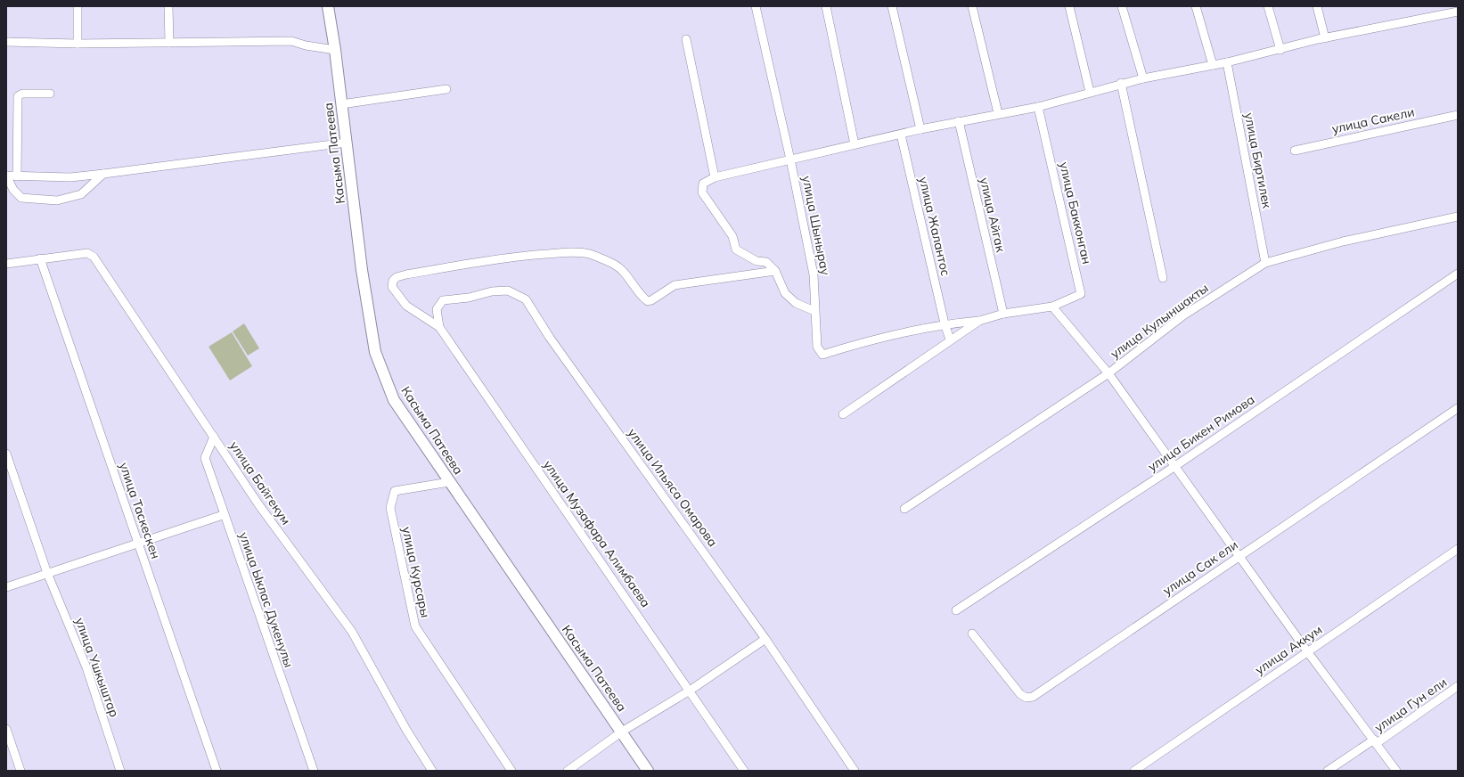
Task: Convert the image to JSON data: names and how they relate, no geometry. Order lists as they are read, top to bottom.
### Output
{
  "streets": {
    "main road": ["Касыма Патеева"],
    "street": [
      "улица Сакели",
      "улица Биртилек",
      "улица Бакконган",
      "улица Айгак",
      "улица Шынырау",
      "улица Жалантос",
      "улица Кулыншакты",
      "улица Бикен Римова",
      "улица Байгекум",
      "улица Ильяса Омарова",
      "улица Таскескен",
      "улица Музафара Алимбаева",
      "улица Сак ели",
      "улица Курсары",
      "улица Ыклас Дукенулы",
      "улица Аккум",
      "улица Ушкыштар",
      "улица Гун ели"
    ]
  },
  "crossings": [
    ["Касыма Патеева", "улица Курсары"],
    ["улица Биртилек", "улица Кулыншакты"],
    ["улица Шынырау", "улица Жалантос"],
    ["улица Байгекум", "улица Таскескен"],
    ["улица Байгекум", "улица Ыклас Дукенулы"],
    ["улица Ильяса Омарова", "улица Музафара Алимбаева"]
  ]
}
